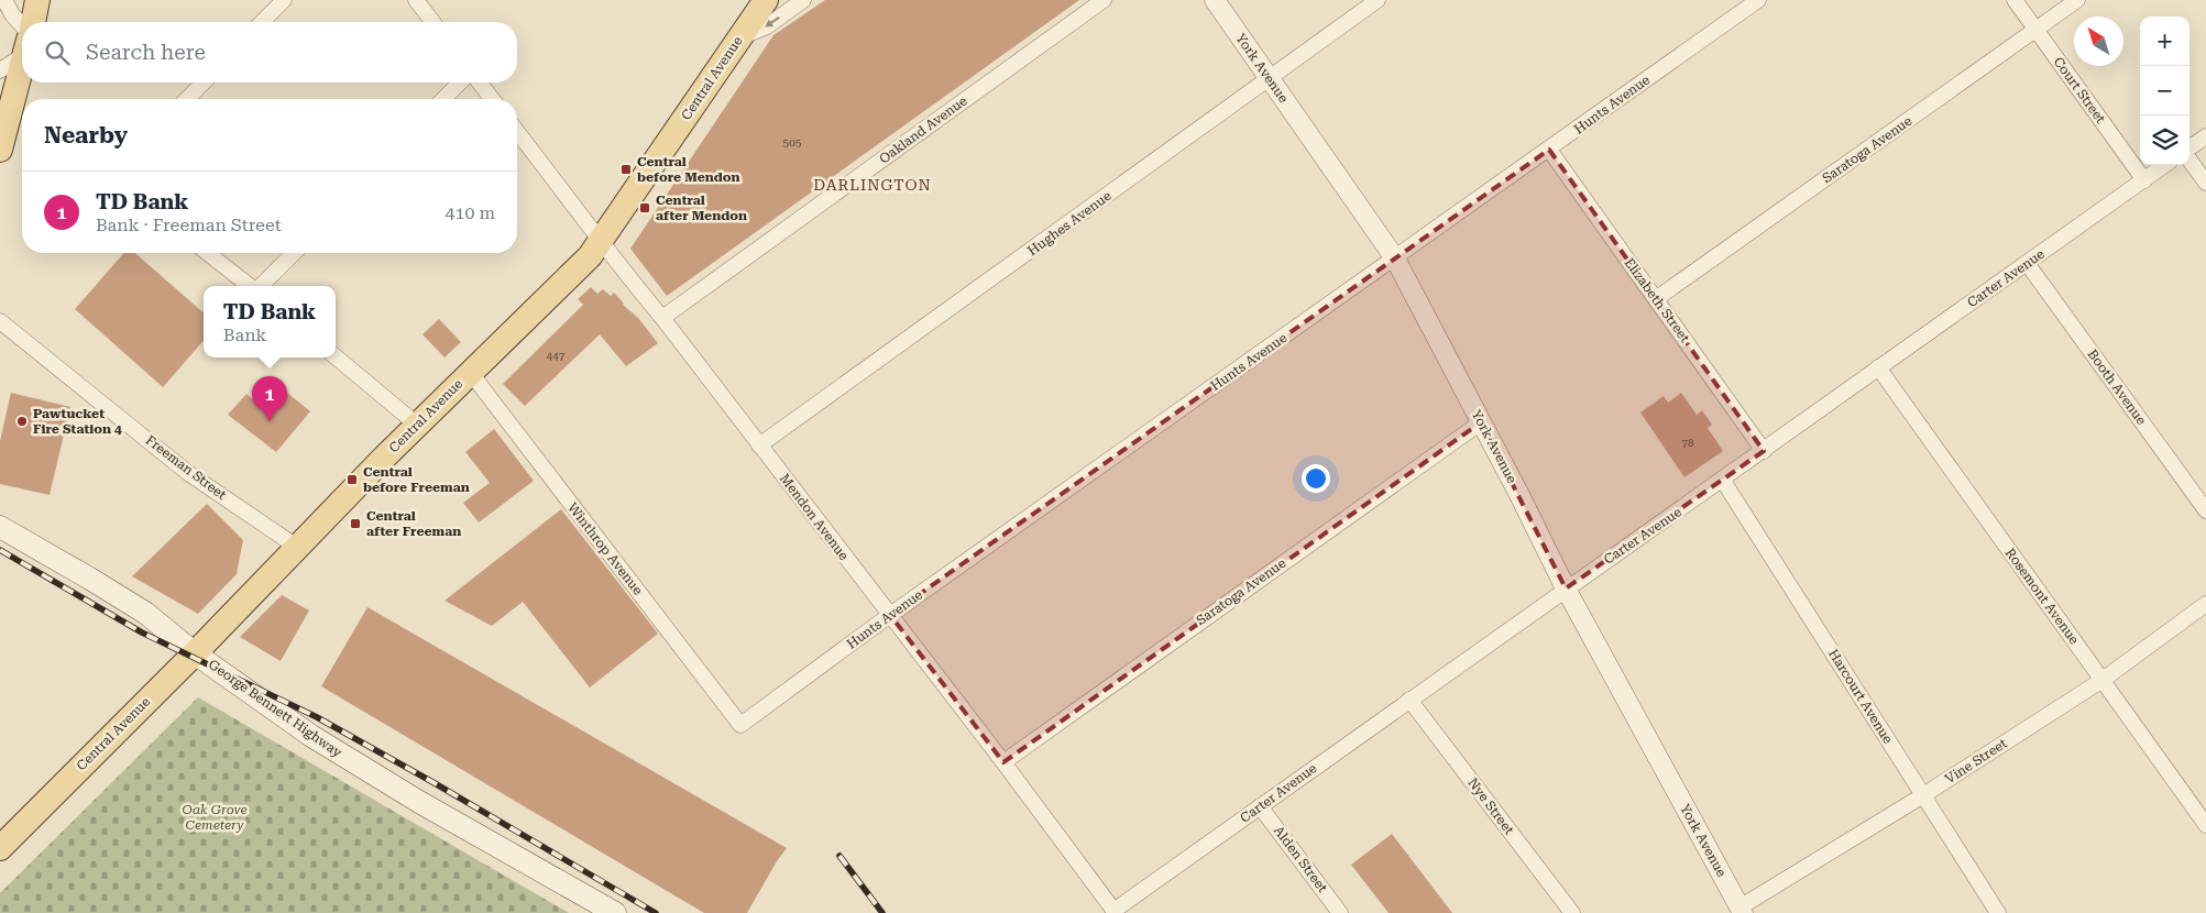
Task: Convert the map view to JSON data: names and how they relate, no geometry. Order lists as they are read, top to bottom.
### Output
{
  "streets": {
    "main road": ["Central Avenue", "George Bennett Highway"],
    "street": [
      "York Avenue",
      "Court Street",
      "Hunts Avenue",
      "Oakland Avenue",
      "Saratoga Avenue",
      "Hughes Avenue",
      "Carter Avenue",
      "Elizabeth Street",
      "Booth Avenue",
      "Freeman Street",
      "Mendon Avenue",
      "Winthrop Avenue",
      "Rosemont Avenue",
      "Harcourt Avenue",
      "Vine Street",
      "Nye Street",
      "Alden Street"
    ]
  },
  "crossings": [
    ["York Avenue", "Hunts Avenue"],
    ["York Avenue", "Saratoga Avenue"],
    ["York Avenue", "Hughes Avenue"],
    ["York Avenue", "Carter Avenue"],
    ["York Avenue", "Vine Street"],
    ["Central Avenue", "Freeman Street"],
    ["Central Avenue", "Mendon Avenue"],
    ["Central Avenue", "Winthrop Avenue"],
    ["Central Avenue", "George Bennett Highway"],
    ["Court Street", "Saratoga Avenue"],
    ["Court Street", "Carter Avenue"],
    ["Hunts Avenue", "Elizabeth Street"],
    ["Hunts Avenue", "Mendon Avenue"],
    ["Hunts Avenue", "Winthrop Avenue"],
    ["Oakland Avenue", "Mendon Avenue"],
    ["Saratoga Avenue", "Elizabeth Street"],
    ["Saratoga Avenue", "Mendon Avenue"],
    ["Hughes Avenue", "Mendon Avenue"],
    ["Carter Avenue", "Elizabeth Street"],
    ["Carter Avenue", "Booth Avenue"],
    ["Carter Avenue", "Mendon Avenue"],
    ["Carter Avenue", "Rosemont Avenue"],
    ["Carter Avenue", "Harcourt Avenue"],
    ["Carter Avenue", "Nye Street"],
    ["Carter Avenue", "Alden Street"],
    ["Rosemont Avenue", "Vine Street"],
    ["Harcourt Avenue", "Vine Street"]
  ],
  "districts": ["DARLINGTON"],
  "parks": ["Oak Grove Cemetery"],
  "places": {
    "transit": [
      "Central before Mendon",
      "Central after Mendon",
      "Central before Freeman",
      "Central after Freeman"
    ],
    "other": ["Pawtucket Fire Station 4"]
  },
  "house_numbers": ["505", "447", "78"],
  "north": "top left",
  "page": {
    "map_buttons": ["+", "−"],
    "search": "Search here",
    "heading": "Nearby",
    "list": [
      {
        "mark": "1",
        "name": "TD Bank",
        "note": "Bank · Freeman Street",
        "value": "410 m"
      }
    ],
    "popup": ["TD Bank", "Bank"],
    "pins": "1"
  }
}
